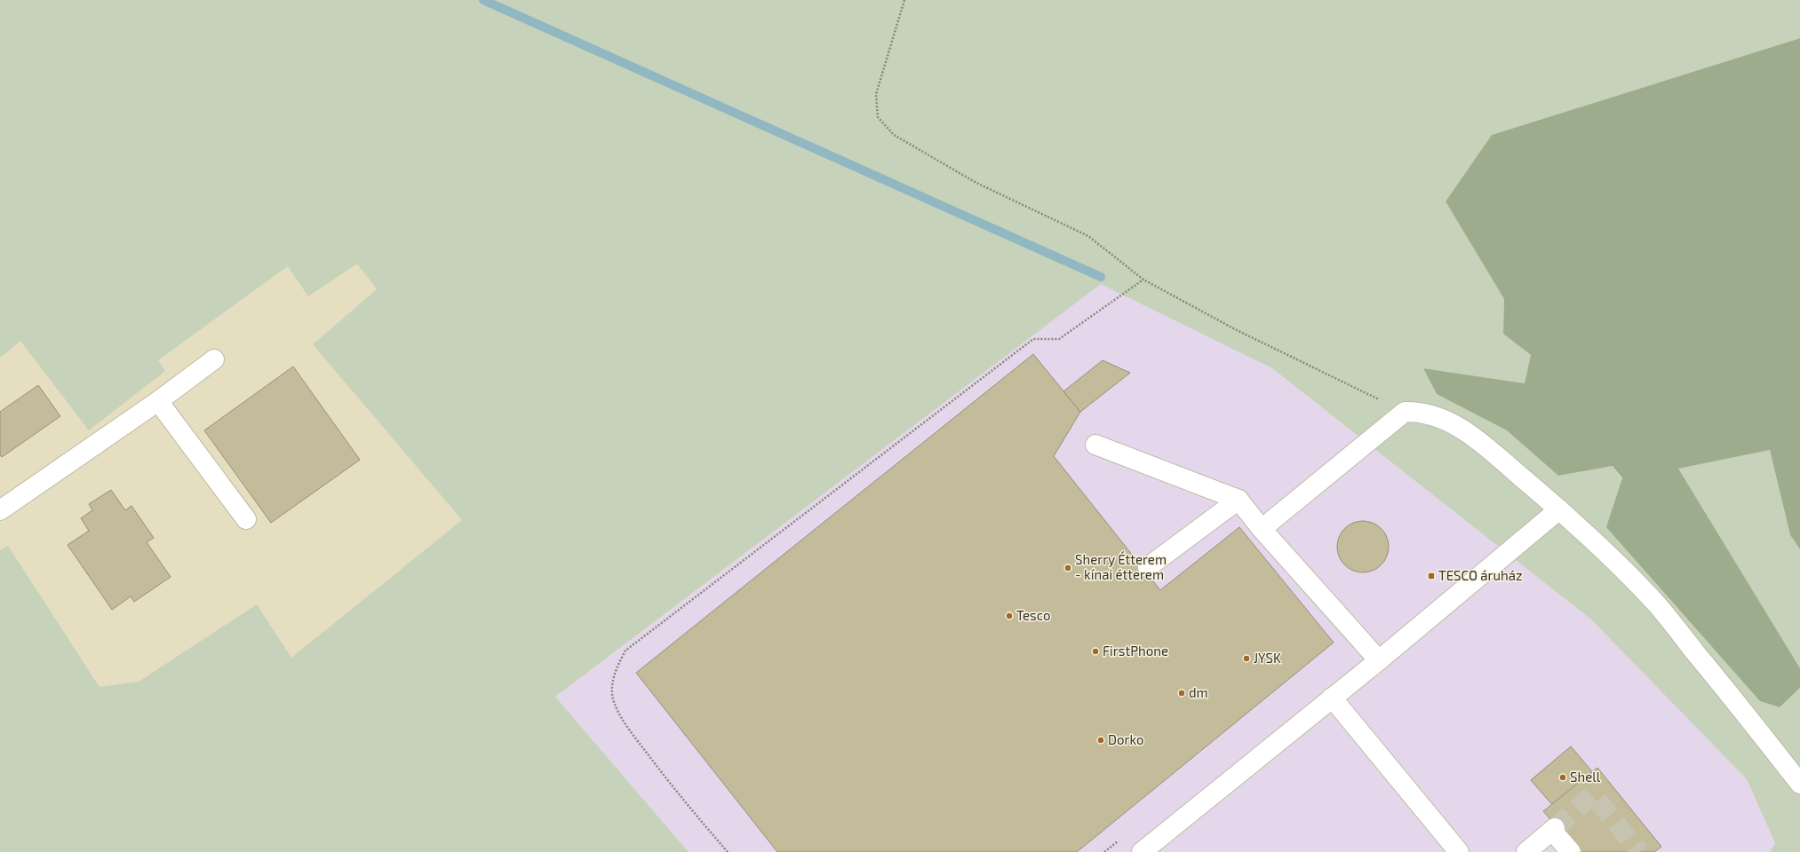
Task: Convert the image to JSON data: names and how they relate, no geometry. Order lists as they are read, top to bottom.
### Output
{
  "places": {
    "other": [
      "Sherry Étterem - kínai étterem",
      "Tesco",
      "FirstPhone",
      "JYSK",
      "dm",
      "Dorko",
      "Shell"
    ],
    "transit": ["TESCO áruház"]
  }
}
